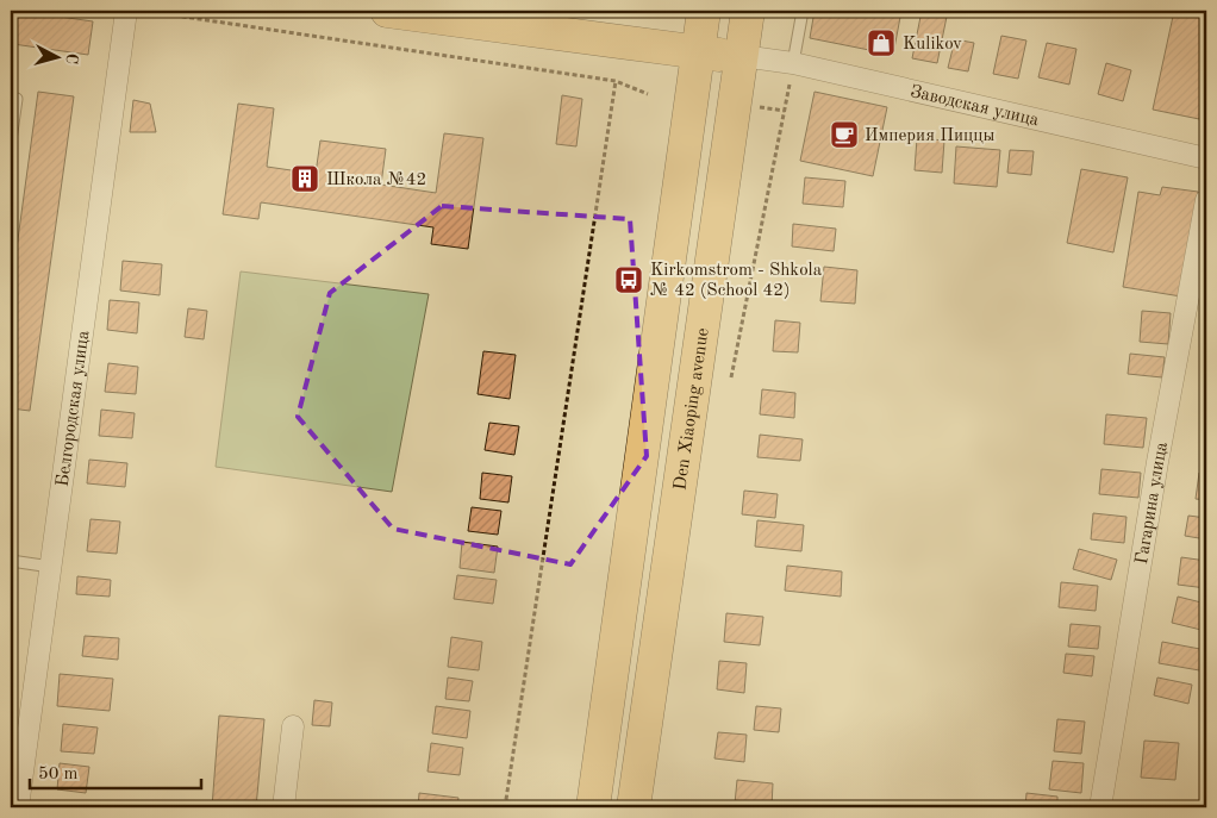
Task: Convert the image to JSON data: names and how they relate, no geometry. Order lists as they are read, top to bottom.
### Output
{
  "streets": {
    "main road": ["Den Xiaoping avenue"],
    "street": ["Заводская улица", "Белгородская улица", "Гагарина улица"]
  },
  "crossings": [
    ["Заводская улица", "Den Xiaoping avenue"]
  ],
  "places": {
    "shop": ["Kulikov"],
    "cafe": ["Империя Пиццы"],
    "building": ["Школа №42"],
    "bus stop": ["Kirkomstrom - Shkola № 42 (School 42)"]
  },
  "scale_bar": "50 m",
  "north": "right"
}
